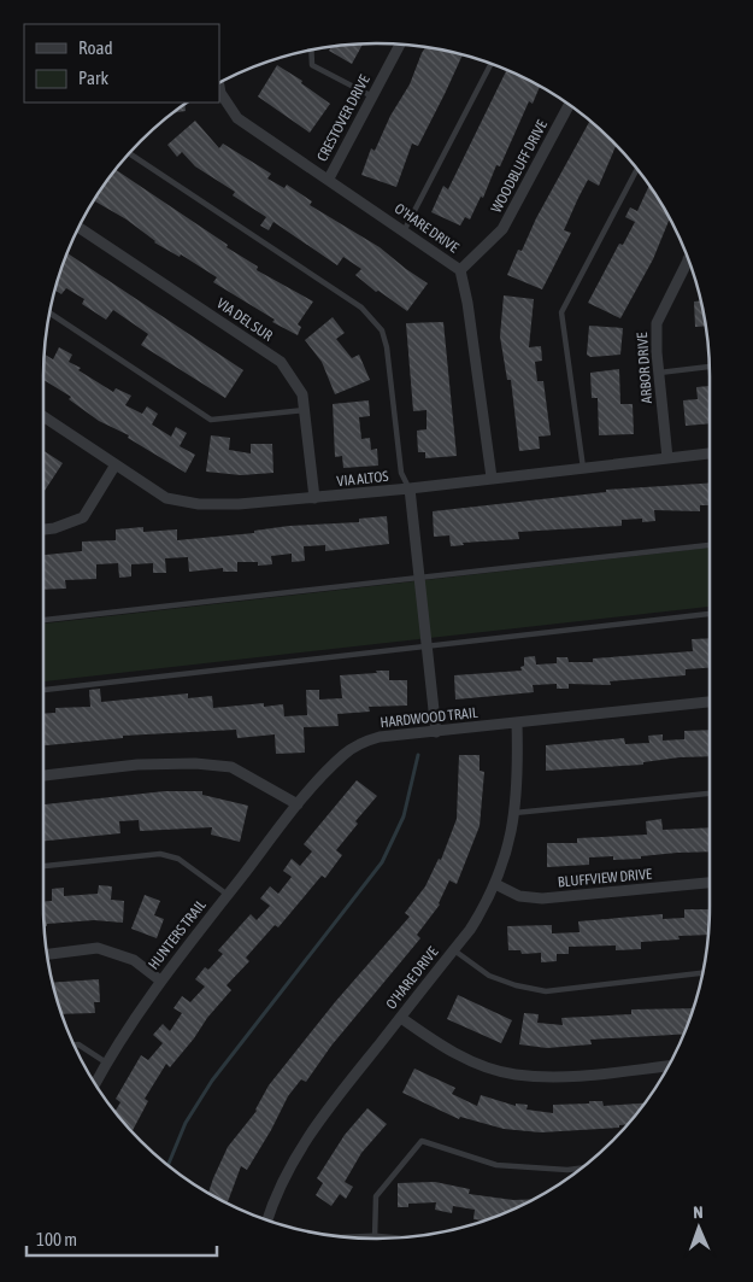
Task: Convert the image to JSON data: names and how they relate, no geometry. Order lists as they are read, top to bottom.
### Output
{
  "streets": {
    "street": [
      "CRESTOVER DRIVE",
      "WOODBLUFF DRIVE",
      "O'HARE DRIVE",
      "VIA DEL SUR",
      "ARBOR DRIVE",
      "VIA ALTOS",
      "HARDWOOD TRAIL",
      "BLUFFVIEW DRIVE",
      "HUNTERS TRAIL"
    ]
  },
  "crossings": [
    ["CRESTOVER DRIVE", "O'HARE DRIVE"],
    ["WOODBLUFF DRIVE", "O'HARE DRIVE"],
    ["O'HARE DRIVE", "VIA ALTOS"],
    ["O'HARE DRIVE", "HARDWOOD TRAIL"],
    ["O'HARE DRIVE", "BLUFFVIEW DRIVE"],
    ["VIA DEL SUR", "VIA ALTOS"],
    ["ARBOR DRIVE", "VIA ALTOS"],
    ["HARDWOOD TRAIL", "HUNTERS TRAIL"]
  ],
  "legend": ["Road", "Park"],
  "scale_bar": "100 m",
  "north": "top"
}
